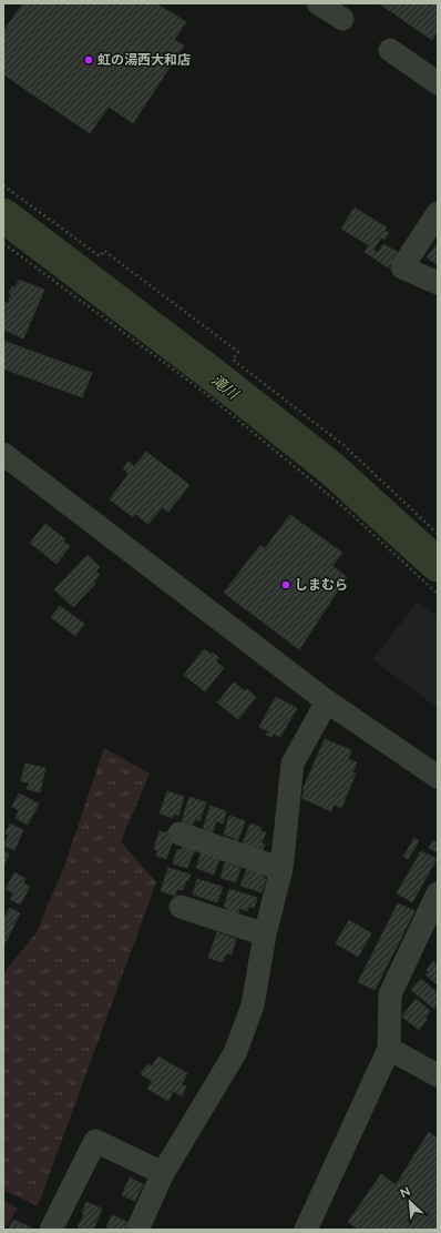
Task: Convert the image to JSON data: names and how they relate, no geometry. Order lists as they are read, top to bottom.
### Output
{
  "water": ["滝川"],
  "places": ["虹の湯西大和店", "しまむら"],
  "north": "top left"
}
